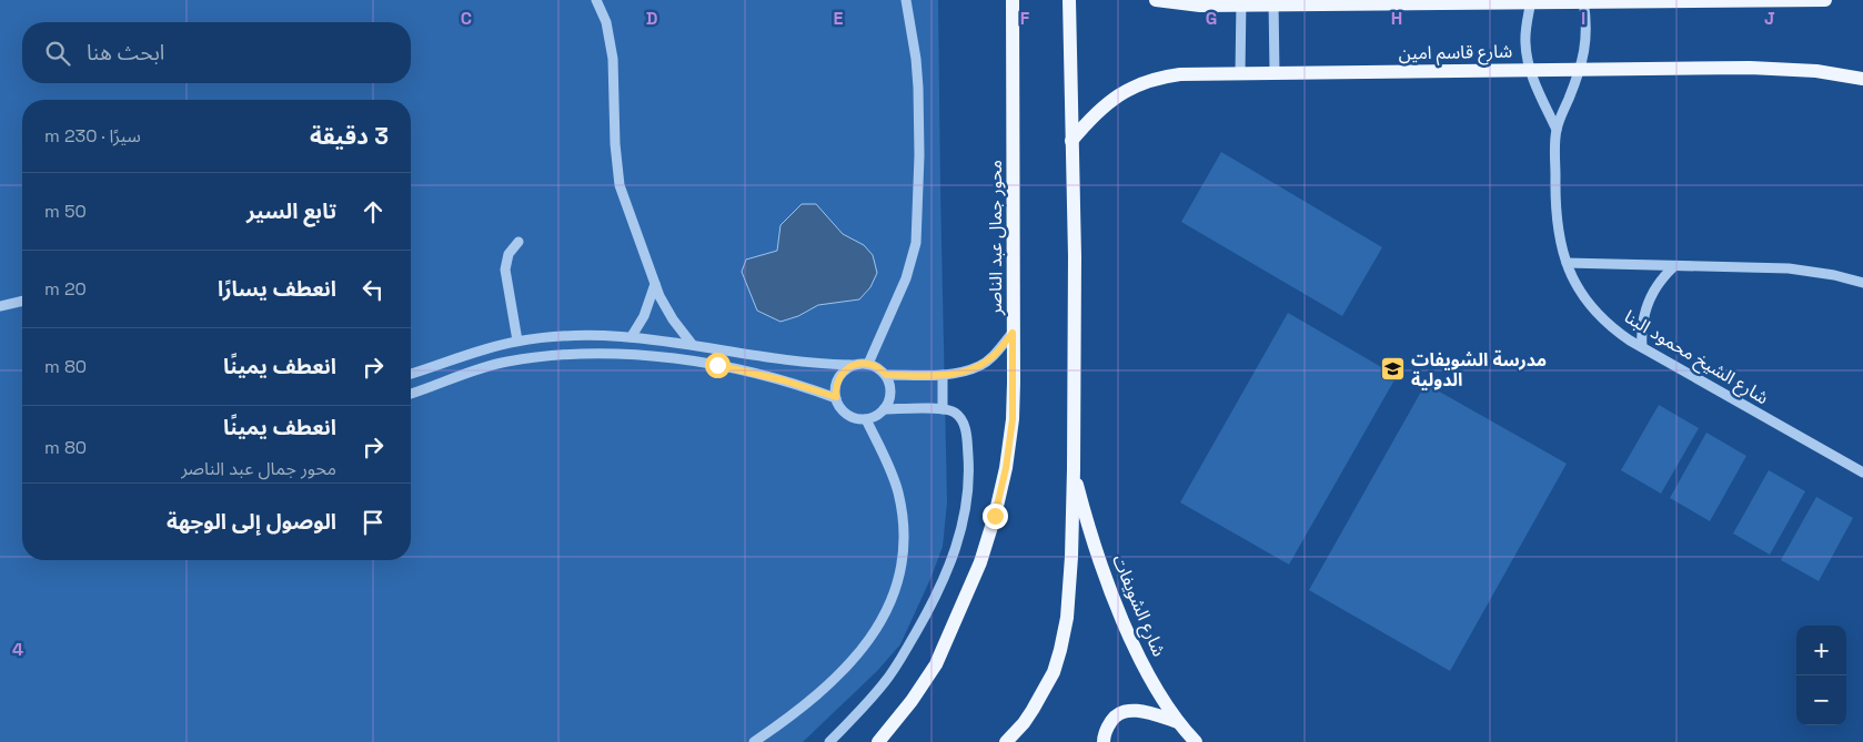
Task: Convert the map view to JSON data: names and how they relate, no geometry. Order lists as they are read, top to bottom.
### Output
{
  "streets": {
    "main road": ["شارع قاسم امين", "محور جمال عبد الناصر", "شارع الشويفات"],
    "street": ["شارع الشيخ محمود البنا"]
  },
  "crossings": [
    ["شارع قاسم امين", "شارع الشيخ محمود البنا"]
  ],
  "places": {
    "school or university": ["مدرسة الشويفات الدولية"]
  },
  "page": {
    "search": "ابحث هنا",
    "heading": ["3 دقيقة", "سيرًا · 230 m"],
    "list": [
      ["تابع السير", "50 m"],
      ["انعطف يسارًا", "20 m"],
      ["انعطف يمينًا", "80 m"],
      ["انعطف يمينًا", "محور جمال عبد الناصر", "80 m"],
      "الوصول إلى الوجهة"
    ],
    "map_buttons": ["+", "−"]
  },
  "grid": {
    "columns": [
      "C",
      "D",
      "E",
      "F",
      "G",
      "H",
      "I",
      "J"
    ],
    "rows": ["4"]
  }
}
